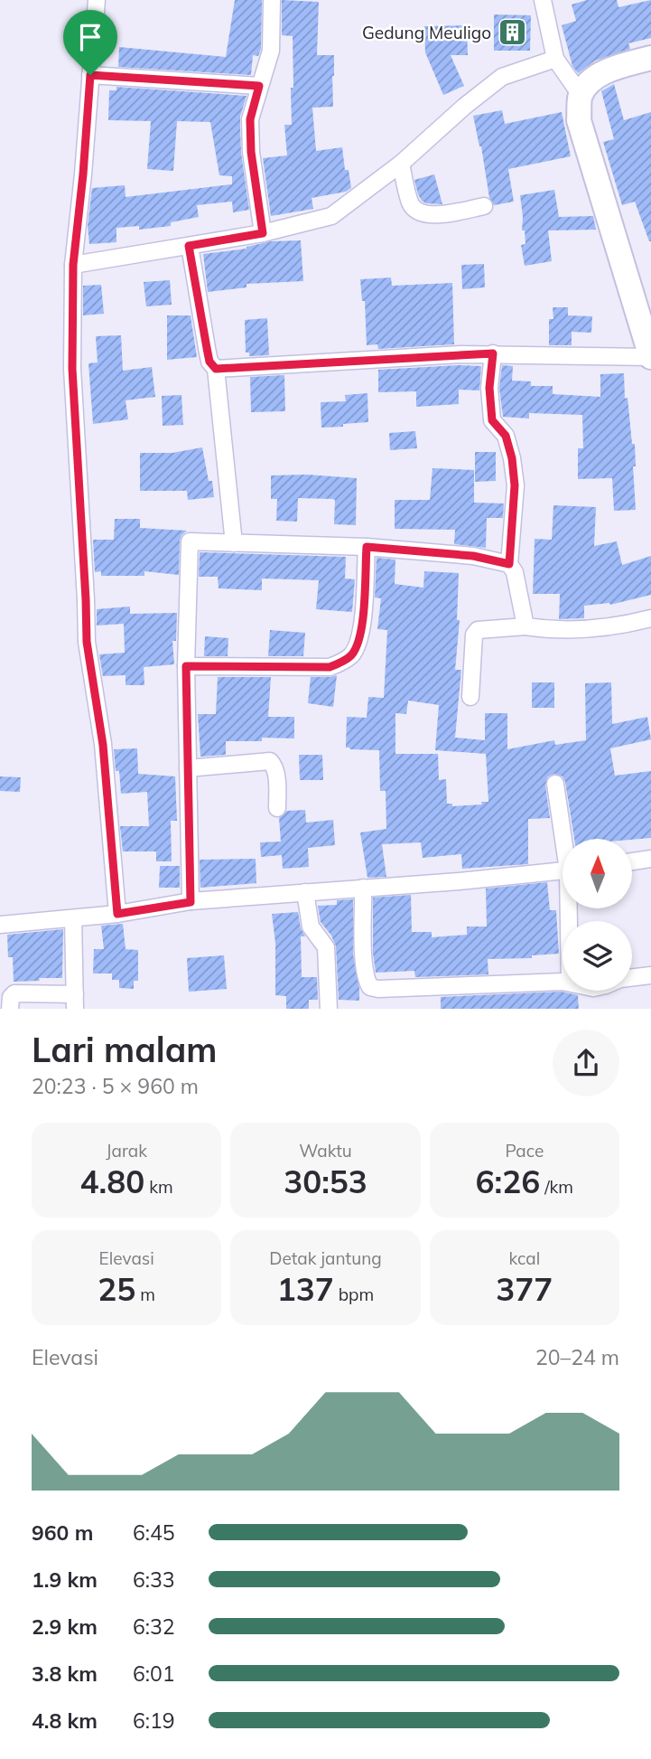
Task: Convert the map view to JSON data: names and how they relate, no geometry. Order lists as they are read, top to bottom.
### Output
{
  "places": {
    "building": ["Gedung Meuligo"]
  },
  "north": "top",
  "page": {
    "heading": ["Lari malam", "20:23 · 5 × 960 m"],
    "stats": [
      ["Jarak", "4.80 km"],
      ["Waktu", "30:53"],
      ["Pace", "6:26 /km"],
      ["Elevasi", "25 m"],
      ["Detak jantung", "137 bpm"],
      ["kcal", "377"]
    ],
    "chart": ["Elevasi", "20–24 m"],
    "list": [
      {
        "name": "960 m",
        "note": "6:45"
      },
      {
        "name": "1.9 km",
        "note": "6:33"
      },
      {
        "name": "2.9 km",
        "note": "6:32"
      },
      {
        "name": "3.8 km",
        "note": "6:01"
      },
      {
        "name": "4.8 km",
        "note": "6:19"
      }
    ]
  }
}
